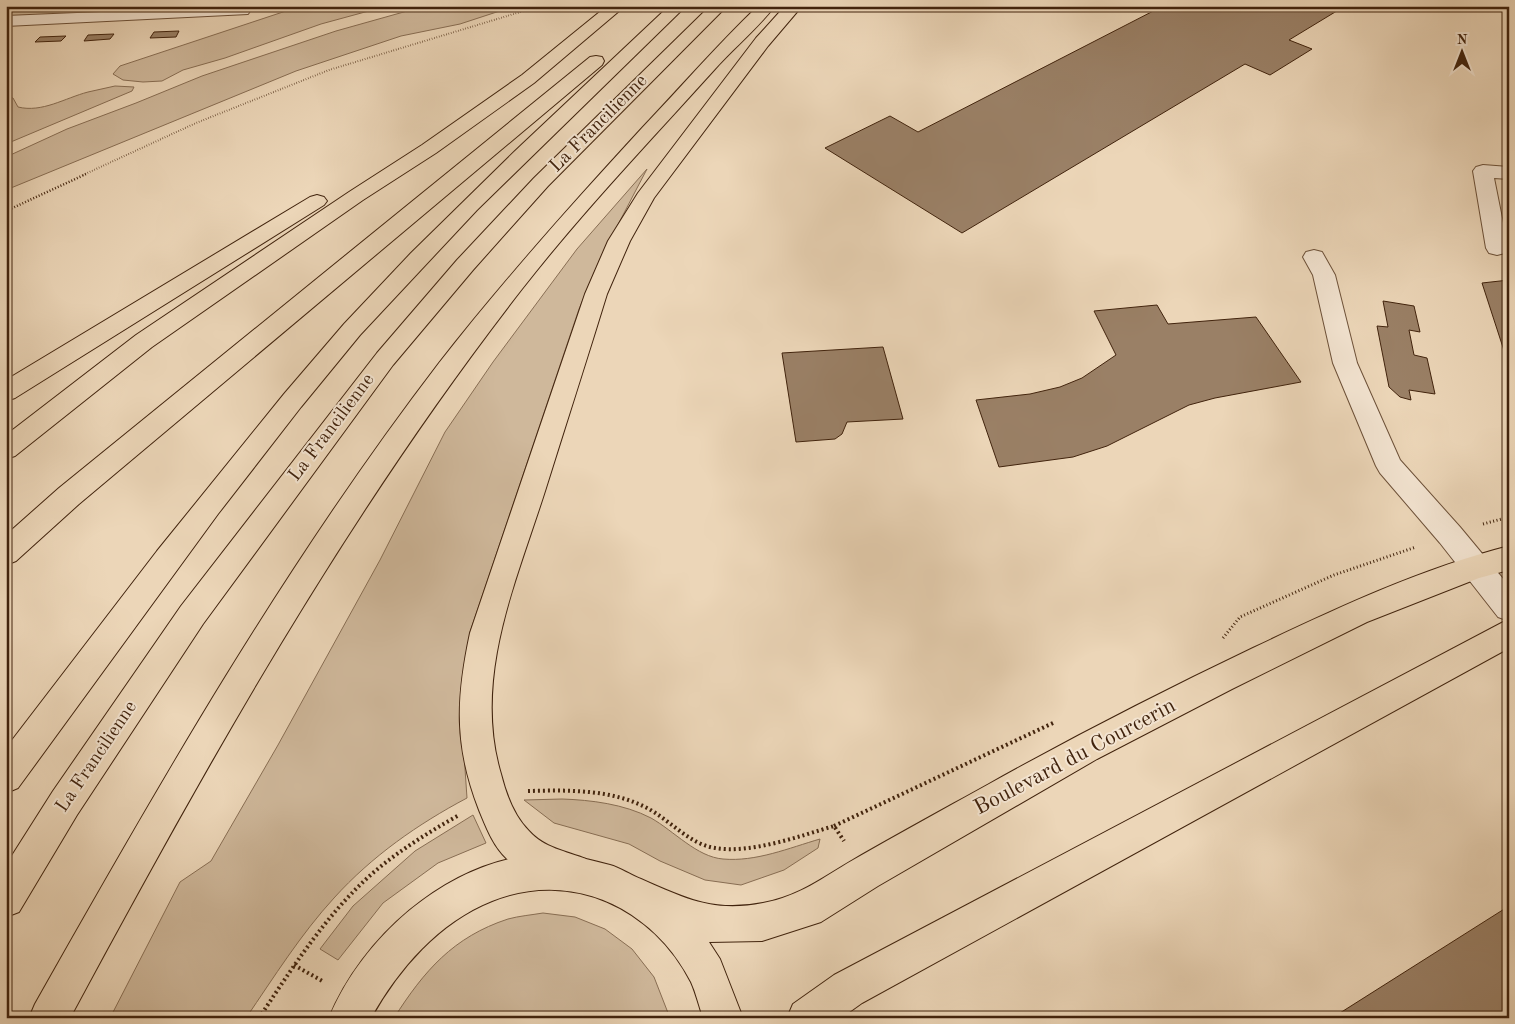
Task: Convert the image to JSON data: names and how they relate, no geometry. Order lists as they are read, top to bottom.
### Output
{
  "streets": {
    "main road": ["La Francilienne", "Boulevard du Courcerin"]
  },
  "north": "top"
}
